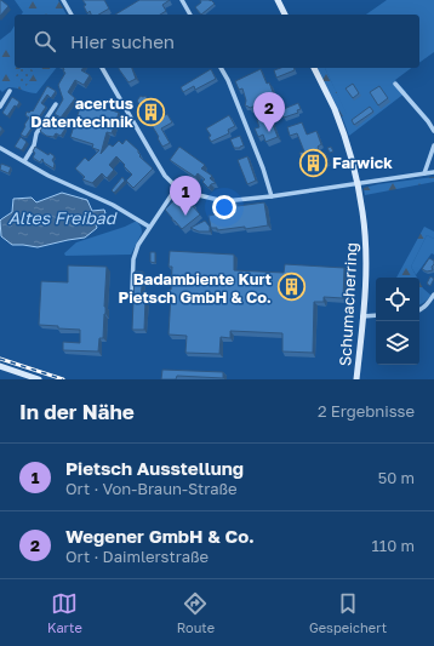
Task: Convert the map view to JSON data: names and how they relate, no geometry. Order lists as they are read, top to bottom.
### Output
{
  "streets": {
    "main road": ["Schumacherring"]
  },
  "water": ["Altes Freibad"],
  "places": {
    "building": ["acertus Datentechnik", "Farwick", "Badambiente Kurt Pietsch GmbH & Co."]
  },
  "page": {
    "search": "Hier suchen",
    "pins": ["2", "1"],
    "heading": ["In der Nähe", "2 Ergebnisse"],
    "list": [
      {
        "mark": "1",
        "name": "Pietsch Ausstellung",
        "note": "Ort · Von-Braun-Straße",
        "value": "50 m"
      },
      {
        "mark": "2",
        "name": "Wegener GmbH & Co.",
        "note": "Ort · Daimlerstraße",
        "value": "110 m"
      }
    ],
    "nav": ["Karte", "Route", "Gespeichert"]
  }
}
